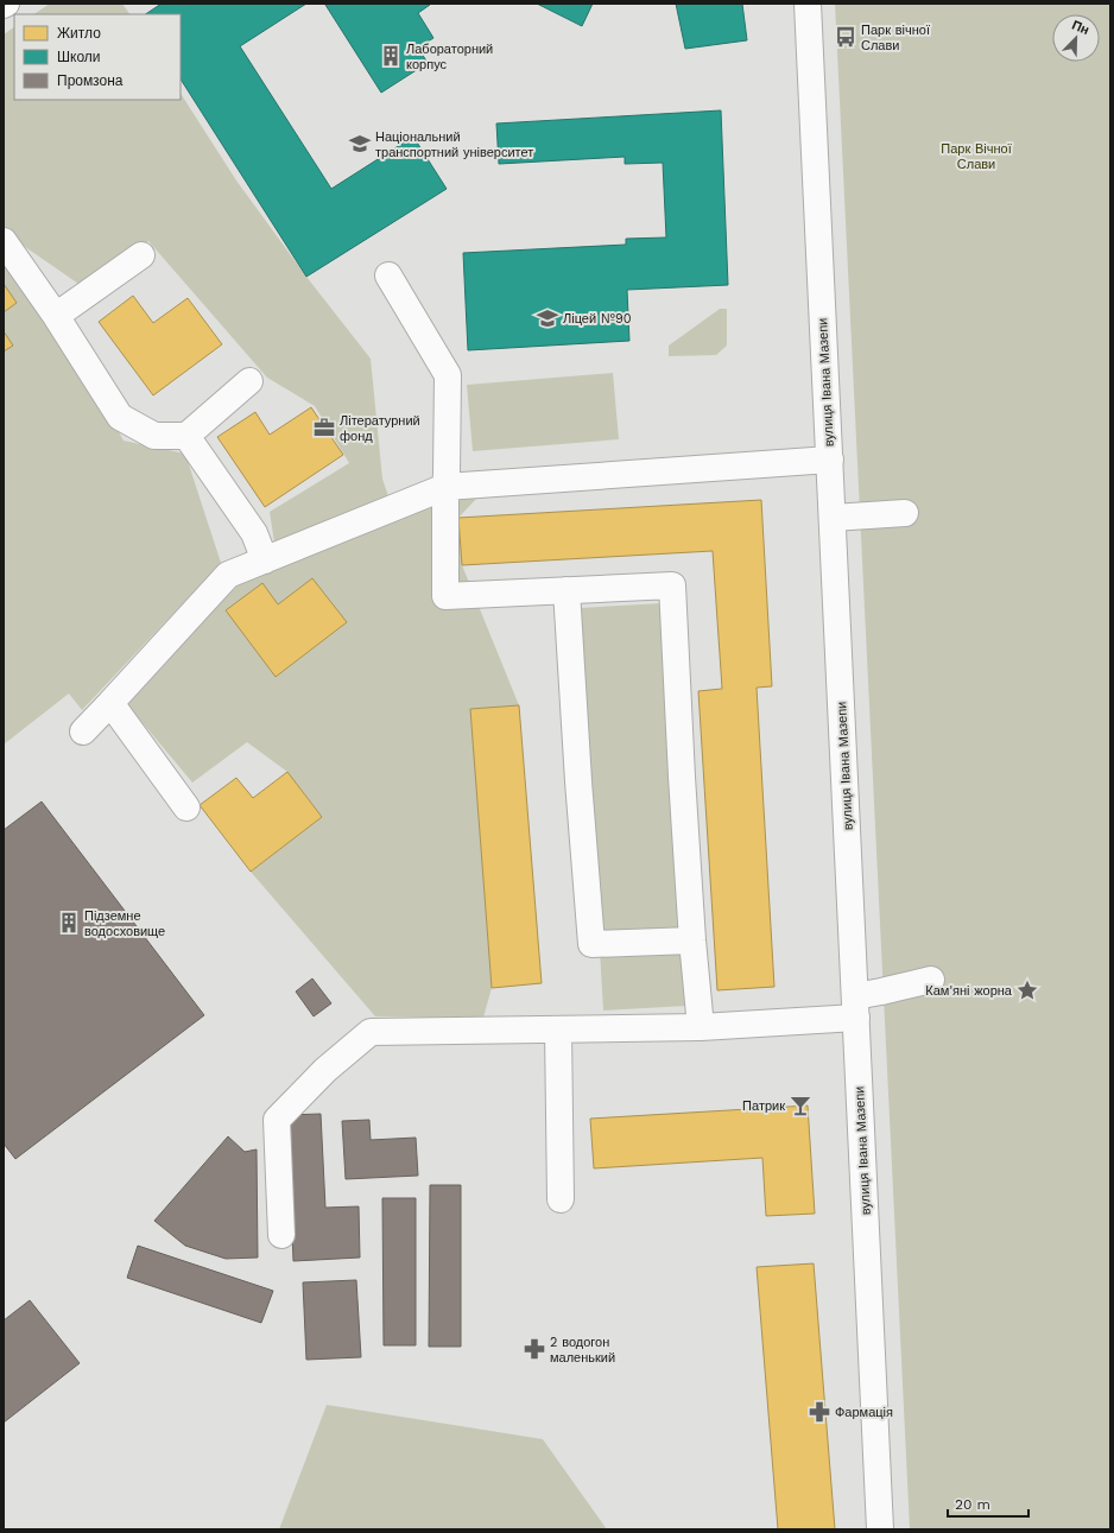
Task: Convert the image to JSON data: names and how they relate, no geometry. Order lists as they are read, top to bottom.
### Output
{
  "streets": {
    "main road": ["вулиця Івана Мазепи"]
  },
  "parks": ["Парк Вічної Слави"],
  "places": {
    "bus stop": ["Парк вічної Слави"],
    "building": ["Лабораторний корпус", "Підземне водосховище"],
    "school or university": ["Національний транспортний університет", "Ліцей №90"],
    "office": ["Літературний фонд"],
    "place": ["Кам'яні жорна"],
    "bar": ["Патрик"],
    "pharmacy": ["2 водогон маленький", "Фармація"]
  },
  "legend": ["Житло", "Школи", "Промзона"],
  "scale_bar": "20 m",
  "north": "top right"
}
